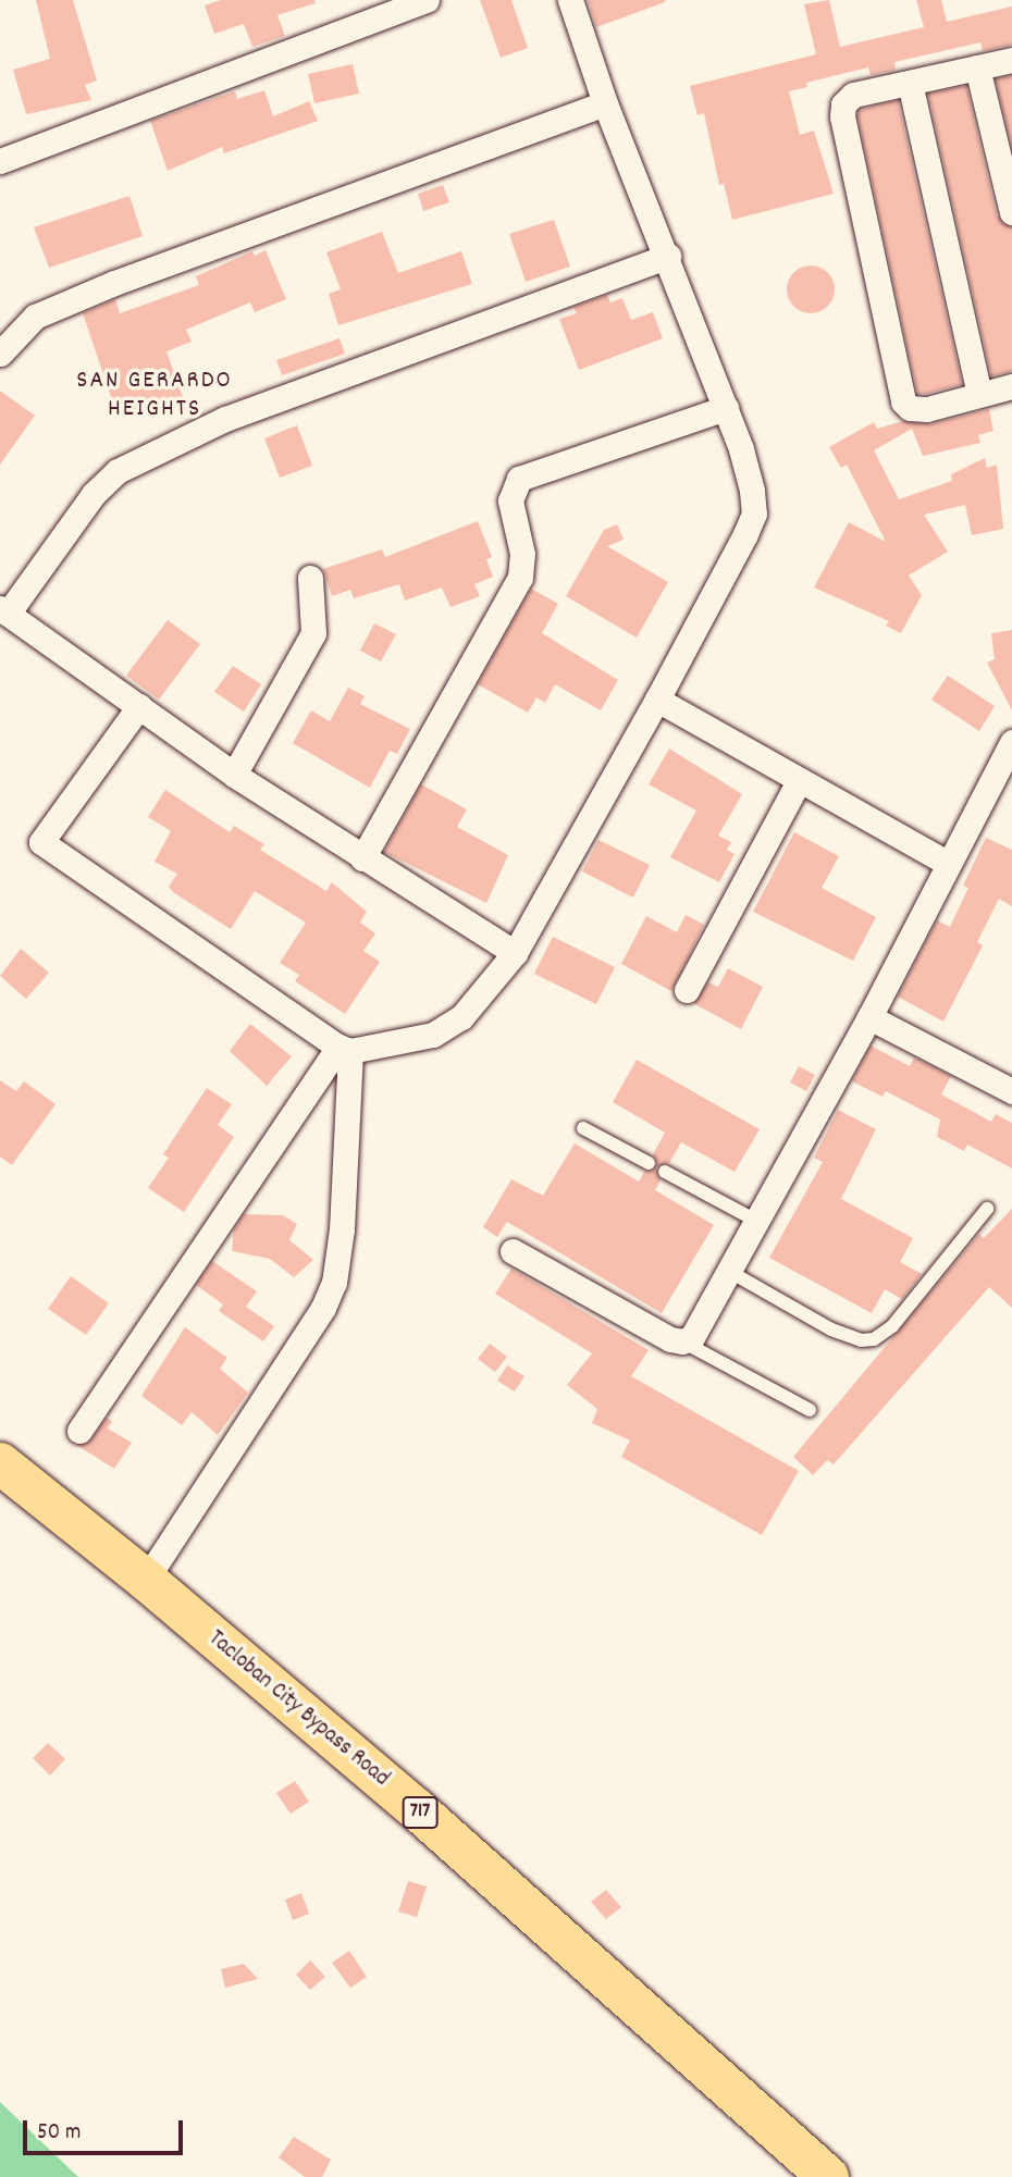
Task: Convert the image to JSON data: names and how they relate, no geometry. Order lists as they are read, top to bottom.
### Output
{
  "streets": {
    "highway": ["Tacloban City Bypass Road", "717"]
  },
  "districts": ["SAN GERARDO HEIGHTS"],
  "scale_bar": "50 m"
}
